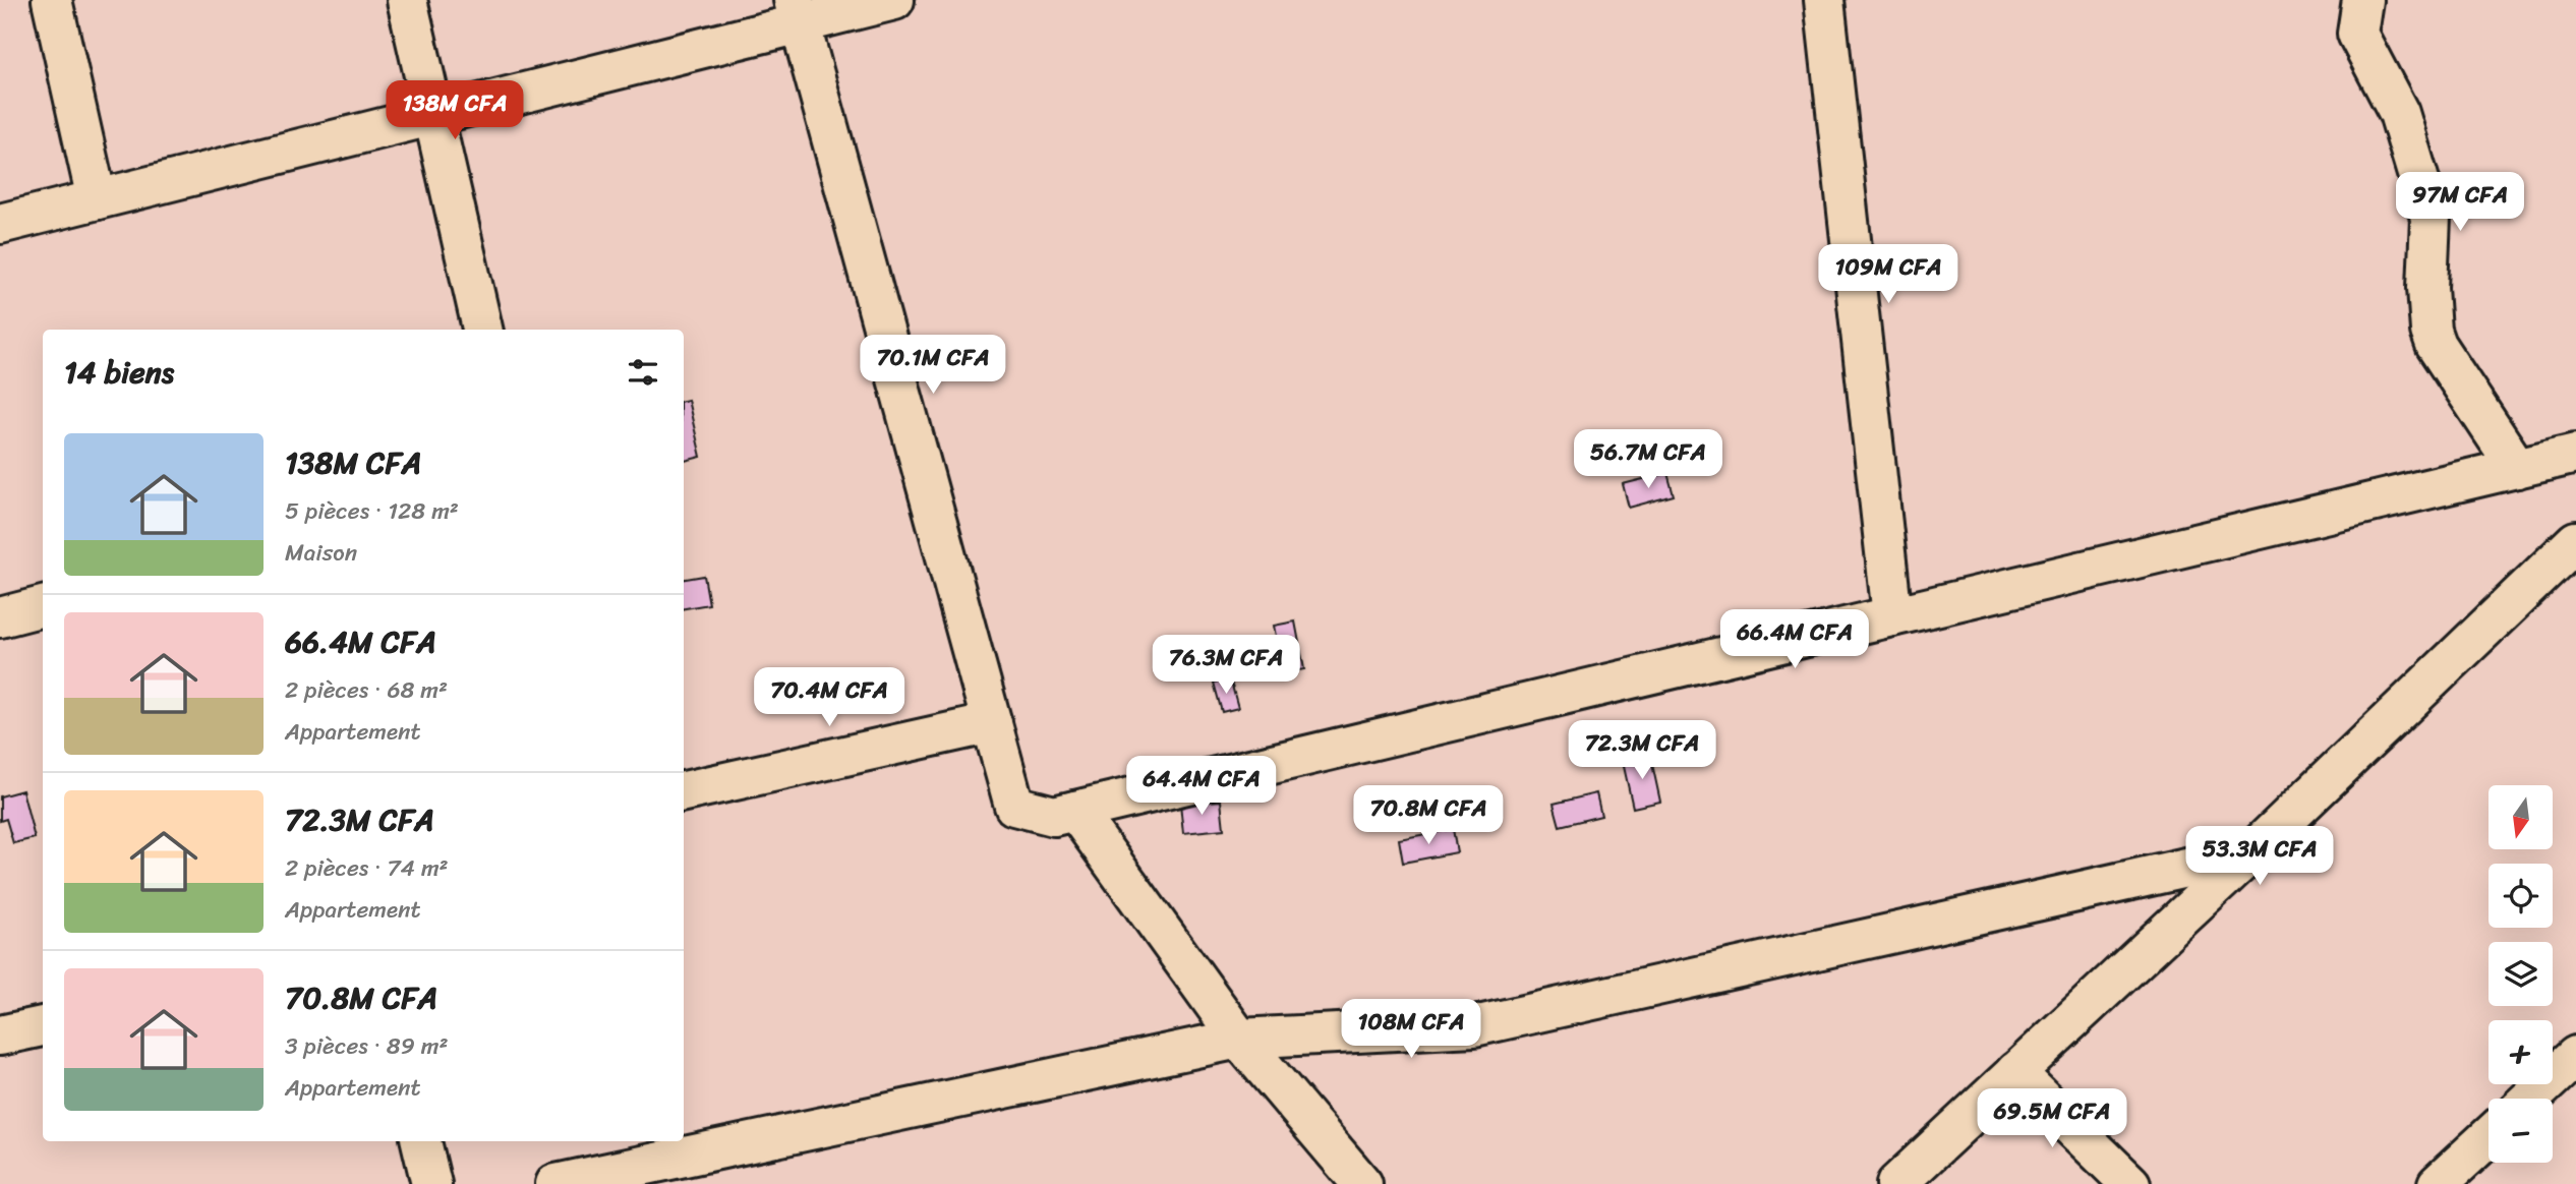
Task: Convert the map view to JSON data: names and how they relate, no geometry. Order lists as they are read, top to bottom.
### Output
{
  "north": "bottom",
  "page": {
    "price": [
      "138M CFA",
      "97M CFA",
      "109M CFA",
      "70.1M CFA",
      "56.7M CFA",
      "66.4M CFA",
      "76.3M CFA",
      "70.4M CFA",
      "72.3M CFA",
      "64.4M CFA",
      "70.8M CFA",
      "53.3M CFA",
      "108M CFA",
      "69.5M CFA"
    ],
    "heading": "14 biens",
    "list": [
      {
        "name": "138M CFA",
        "note": "5 pièces · 128 m² · Maison"
      },
      {
        "name": "66.4M CFA",
        "note": "2 pièces · 68 m² · Appartement"
      },
      {
        "name": "72.3M CFA",
        "note": "2 pièces · 74 m² · Appartement"
      },
      {
        "name": "70.8M CFA",
        "note": "3 pièces · 89 m² · Appartement"
      }
    ],
    "map_buttons": ["+", "−"]
  }
}
